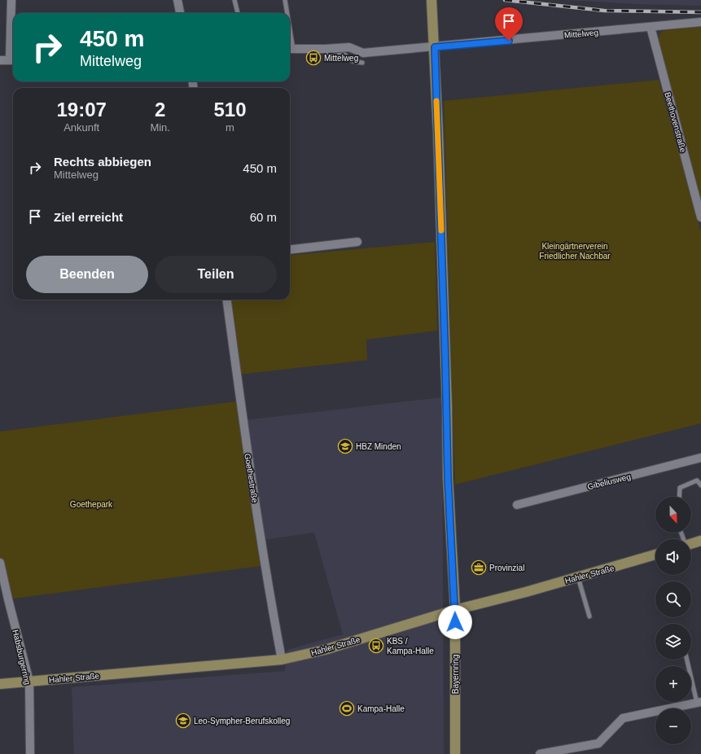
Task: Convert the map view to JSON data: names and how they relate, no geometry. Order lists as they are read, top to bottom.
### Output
{
  "streets": {
    "street": [
      "Mittelweg",
      "Beethovenstraße",
      "Goethestraße",
      "Gibeliusweg",
      "Hahler Straße",
      "Habsburgerring",
      "Bayernring"
    ]
  },
  "crossings": [
    ["Mittelweg", "Beethovenstraße"],
    ["Mittelweg", "Bayernring"],
    ["Goethestraße", "Hahler Straße"],
    ["Hahler Straße", "Habsburgerring"],
    ["Hahler Straße", "Bayernring"]
  ],
  "parks": ["Kleingärtnerverein Friedlicher Nachbar", "Goethepark"],
  "places": {
    "bus stop": ["Mittelweg", "KBS / Kampa-Halle"],
    "school or university": ["HBZ Minden", "Leo-Sympher-Berufskolleg"],
    "office": ["Provinzial"],
    "sports": ["Kampa-Halle"]
  },
  "north": "bottom",
  "page": {
    "turn": ["450 m", "Mittelweg"],
    "eta": [
      "19:07",
      "Ankunft",
      "2",
      "Min.",
      "510",
      "m"
    ],
    "list": [
      {
        "name": "Rechts abbiegen",
        "note": "Mittelweg",
        "value": "450 m"
      },
      {
        "name": "Ziel erreicht",
        "value": "60 m"
      }
    ],
    "buttons": ["Beenden", "Teilen"],
    "map_buttons": ["+", "−"]
  }
}
